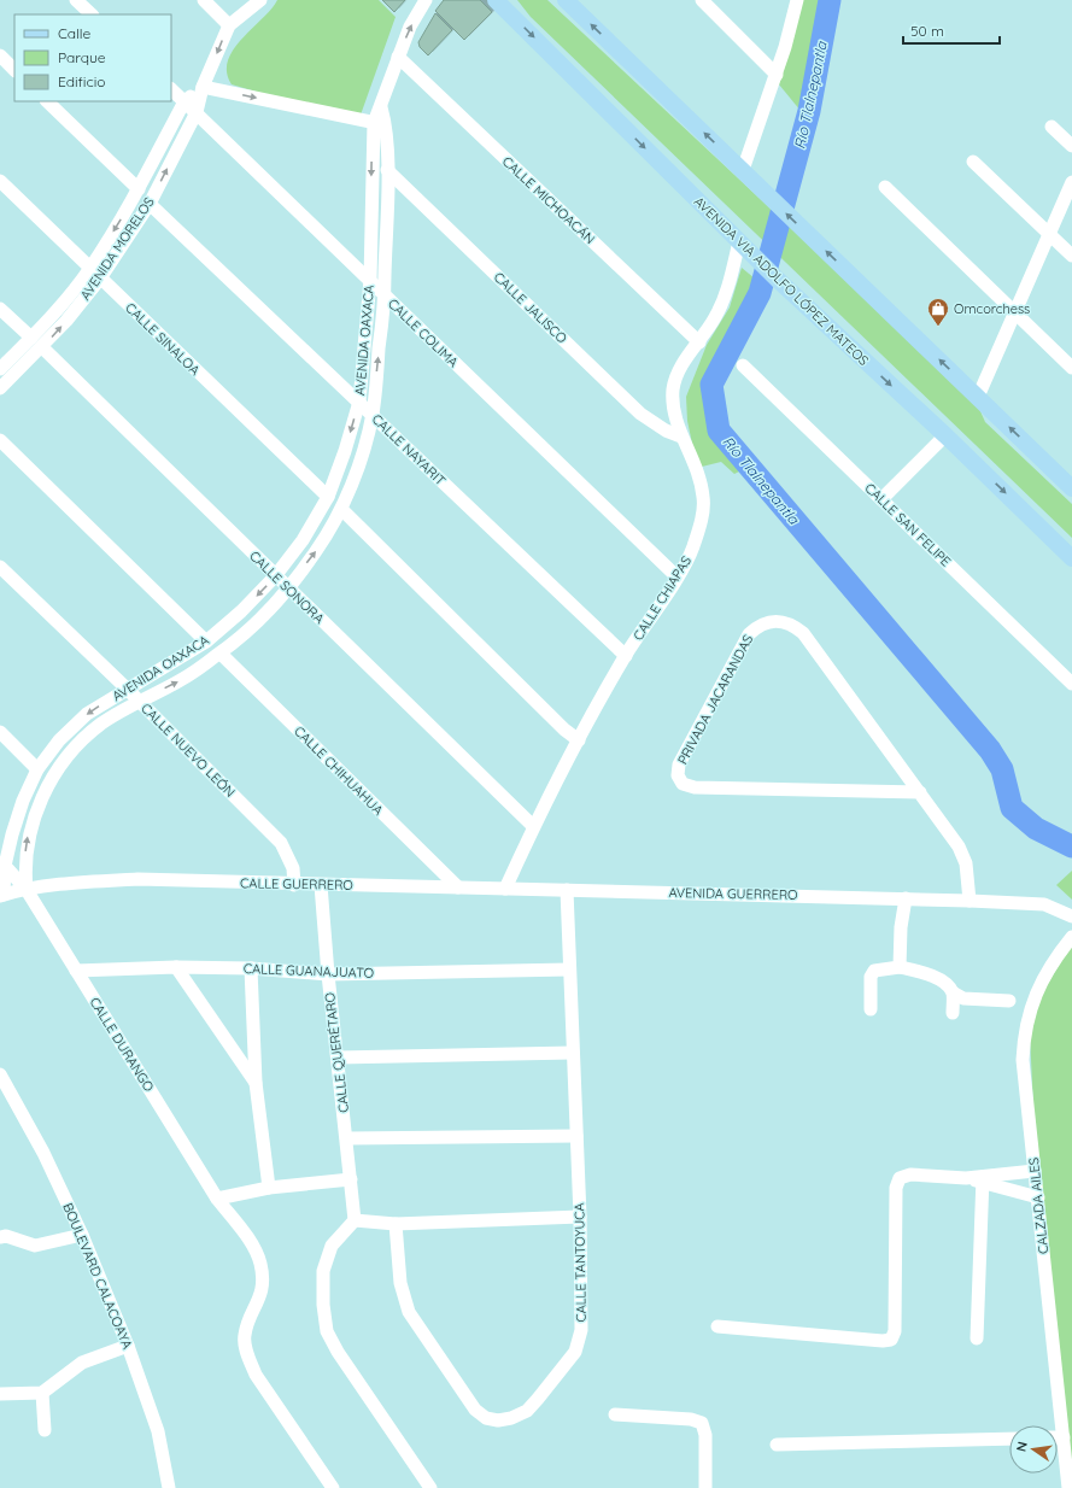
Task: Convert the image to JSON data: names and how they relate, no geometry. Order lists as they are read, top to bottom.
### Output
{
  "streets": {
    "main road": ["AVENIDA VIA ADOLFO LÓPEZ MATEOS"],
    "street": [
      "CALLE MICHOACÁN",
      "AVENIDA MORELOS",
      "CALLE JALISCO",
      "CALLE COLIMA",
      "CALLE SINALOA",
      "AVENIDA OAXACA",
      "CALLE NAYARIT",
      "CALLE SAN FELIPE",
      "CALLE SONORA",
      "CALLE CHIAPAS",
      "PRIVADA JACARANDAS",
      "CALLE NUEVO LEÓN",
      "CALLE CHIHUAHUA",
      "CALLE GUERRERO",
      "AVENIDA GUERRERO",
      "CALLE GUANAJUATO",
      "CALLE DURANGO",
      "CALLE QUERÉTARO",
      "CALZADA AILES",
      "CALLE TANTOYUCA",
      "BOULEVARD CALACOAYA"
    ]
  },
  "crossings": [
    ["CALLE MICHOACÁN", "AVENIDA OAXACA"],
    ["CALLE MICHOACÁN", "CALLE CHIAPAS"],
    ["AVENIDA MORELOS", "CALLE COLIMA"],
    ["AVENIDA MORELOS", "CALLE SINALOA"],
    ["AVENIDA MORELOS", "CALLE NAYARIT"],
    ["AVENIDA MORELOS", "CALLE SONORA"],
    ["AVENIDA VIA ADOLFO LÓPEZ MATEOS", "CALLE CHIAPAS"],
    ["CALLE JALISCO", "AVENIDA OAXACA"],
    ["CALLE JALISCO", "CALLE CHIAPAS"],
    ["CALLE COLIMA", "AVENIDA OAXACA"],
    ["CALLE COLIMA", "CALLE CHIAPAS"],
    ["CALLE SINALOA", "AVENIDA OAXACA"],
    ["AVENIDA OAXACA", "CALLE NAYARIT"],
    ["AVENIDA OAXACA", "CALLE SONORA"],
    ["AVENIDA OAXACA", "CALLE NUEVO LEÓN"],
    ["AVENIDA OAXACA", "CALLE CHIHUAHUA"],
    ["AVENIDA OAXACA", "CALLE GUERRERO"],
    ["AVENIDA OAXACA", "CALLE DURANGO"],
    ["CALLE NAYARIT", "CALLE CHIAPAS"],
    ["CALLE SONORA", "CALLE CHIAPAS"],
    ["CALLE CHIAPAS", "CALLE GUERRERO"],
    ["PRIVADA JACARANDAS", "AVENIDA GUERRERO"],
    ["CALLE NUEVO LEÓN", "CALLE GUERRERO"],
    ["CALLE CHIHUAHUA", "CALLE GUERRERO"],
    ["CALLE GUERRERO", "AVENIDA GUERRERO"],
    ["CALLE GUERRERO", "CALLE DURANGO"],
    ["CALLE GUERRERO", "CALLE QUERÉTARO"],
    ["CALLE GUERRERO", "CALLE TANTOYUCA"],
    ["AVENIDA GUERRERO", "CALLE TANTOYUCA"],
    ["CALLE GUANAJUATO", "CALLE DURANGO"],
    ["CALLE GUANAJUATO", "CALLE QUERÉTARO"],
    ["CALLE GUANAJUATO", "CALLE TANTOYUCA"]
  ],
  "water": ["Río Tlalnepantla"],
  "places": {
    "shop": ["Omcorchess"]
  },
  "legend": ["Calle", "Parque", "Edificio"],
  "scale_bar": "50 m",
  "north": "left"
}
